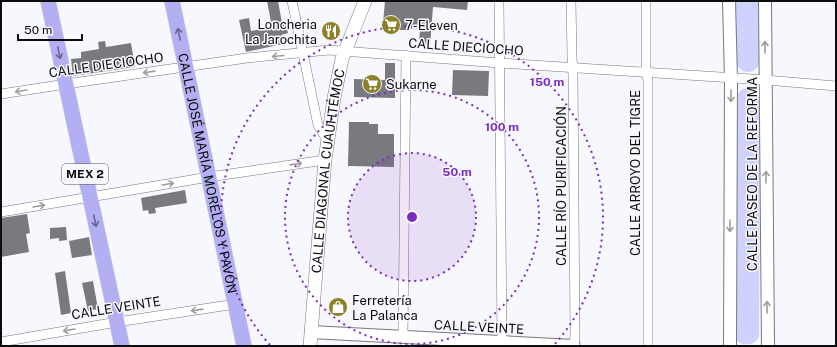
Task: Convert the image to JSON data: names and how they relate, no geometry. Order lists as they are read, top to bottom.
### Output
{
  "streets": {
    "main road": ["CALLE DIAGONAL CUAUHTÉMOC", "CALLE JOSÉ MARÍA MORELOS Y PAVÓN", "MEX 2"],
    "street": [
      "CALLE DIECIOCHO",
      "CALLE ARROYO DEL TIGRE",
      "CALLE PASEO DE LA REFORMA",
      "CALLE RÍO PURIFICACIÓN",
      "CALLE VEINTE"
    ]
  },
  "crossings": [
    ["CALLE DIECIOCHO", "CALLE DIAGONAL CUAUHTÉMOC"],
    ["CALLE DIECIOCHO", "CALLE JOSÉ MARÍA MORELOS Y PAVÓN"],
    ["CALLE DIECIOCHO", "CALLE ARROYO DEL TIGRE"],
    ["CALLE DIECIOCHO", "MEX 2"],
    ["CALLE DIECIOCHO", "CALLE PASEO DE LA REFORMA"],
    ["CALLE DIECIOCHO", "CALLE RÍO PURIFICACIÓN"],
    ["CALLE DIAGONAL CUAUHTÉMOC", "CALLE VEINTE"],
    ["CALLE JOSÉ MARÍA MORELOS Y PAVÓN", "CALLE VEINTE"],
    ["MEX 2", "CALLE VEINTE"],
    ["CALLE RÍO PURIFICACIÓN", "CALLE VEINTE"]
  ],
  "one_way": ["CALLE DIECIOCHO", "CALLE VEINTE"],
  "places": {
    "supermarket": ["7-Eleven", "Sukarne"],
    "restaurant": ["Loncheria La Jarochita"],
    "shop": ["Ferretería La Palanca"]
  },
  "scale_bar": "50 m",
  "rings": ["150 m", "100 m", "50 m"]
}
